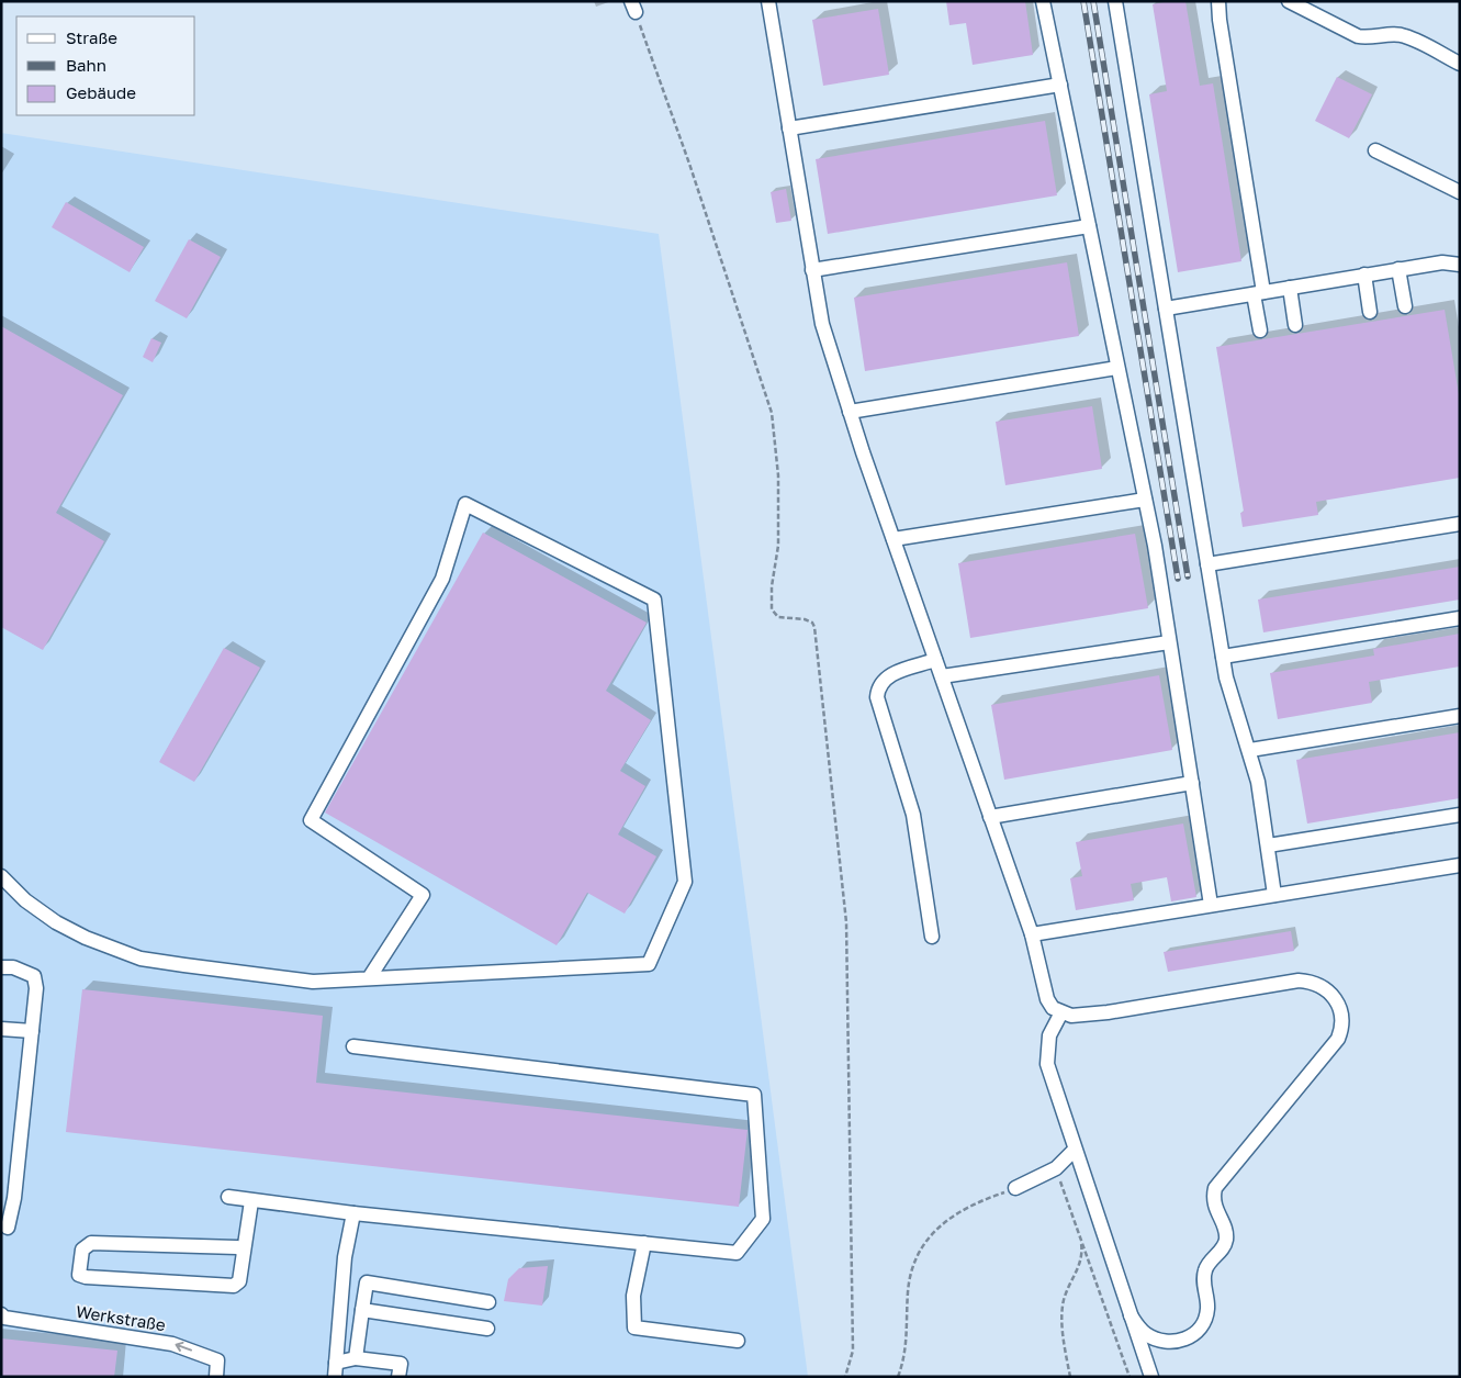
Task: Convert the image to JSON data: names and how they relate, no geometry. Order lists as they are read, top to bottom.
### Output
{
  "streets": {
    "lane": ["Werkstraße"]
  },
  "one_way": ["Werkstraße"],
  "legend": ["Straße", "Bahn", "Gebäude"]
}
